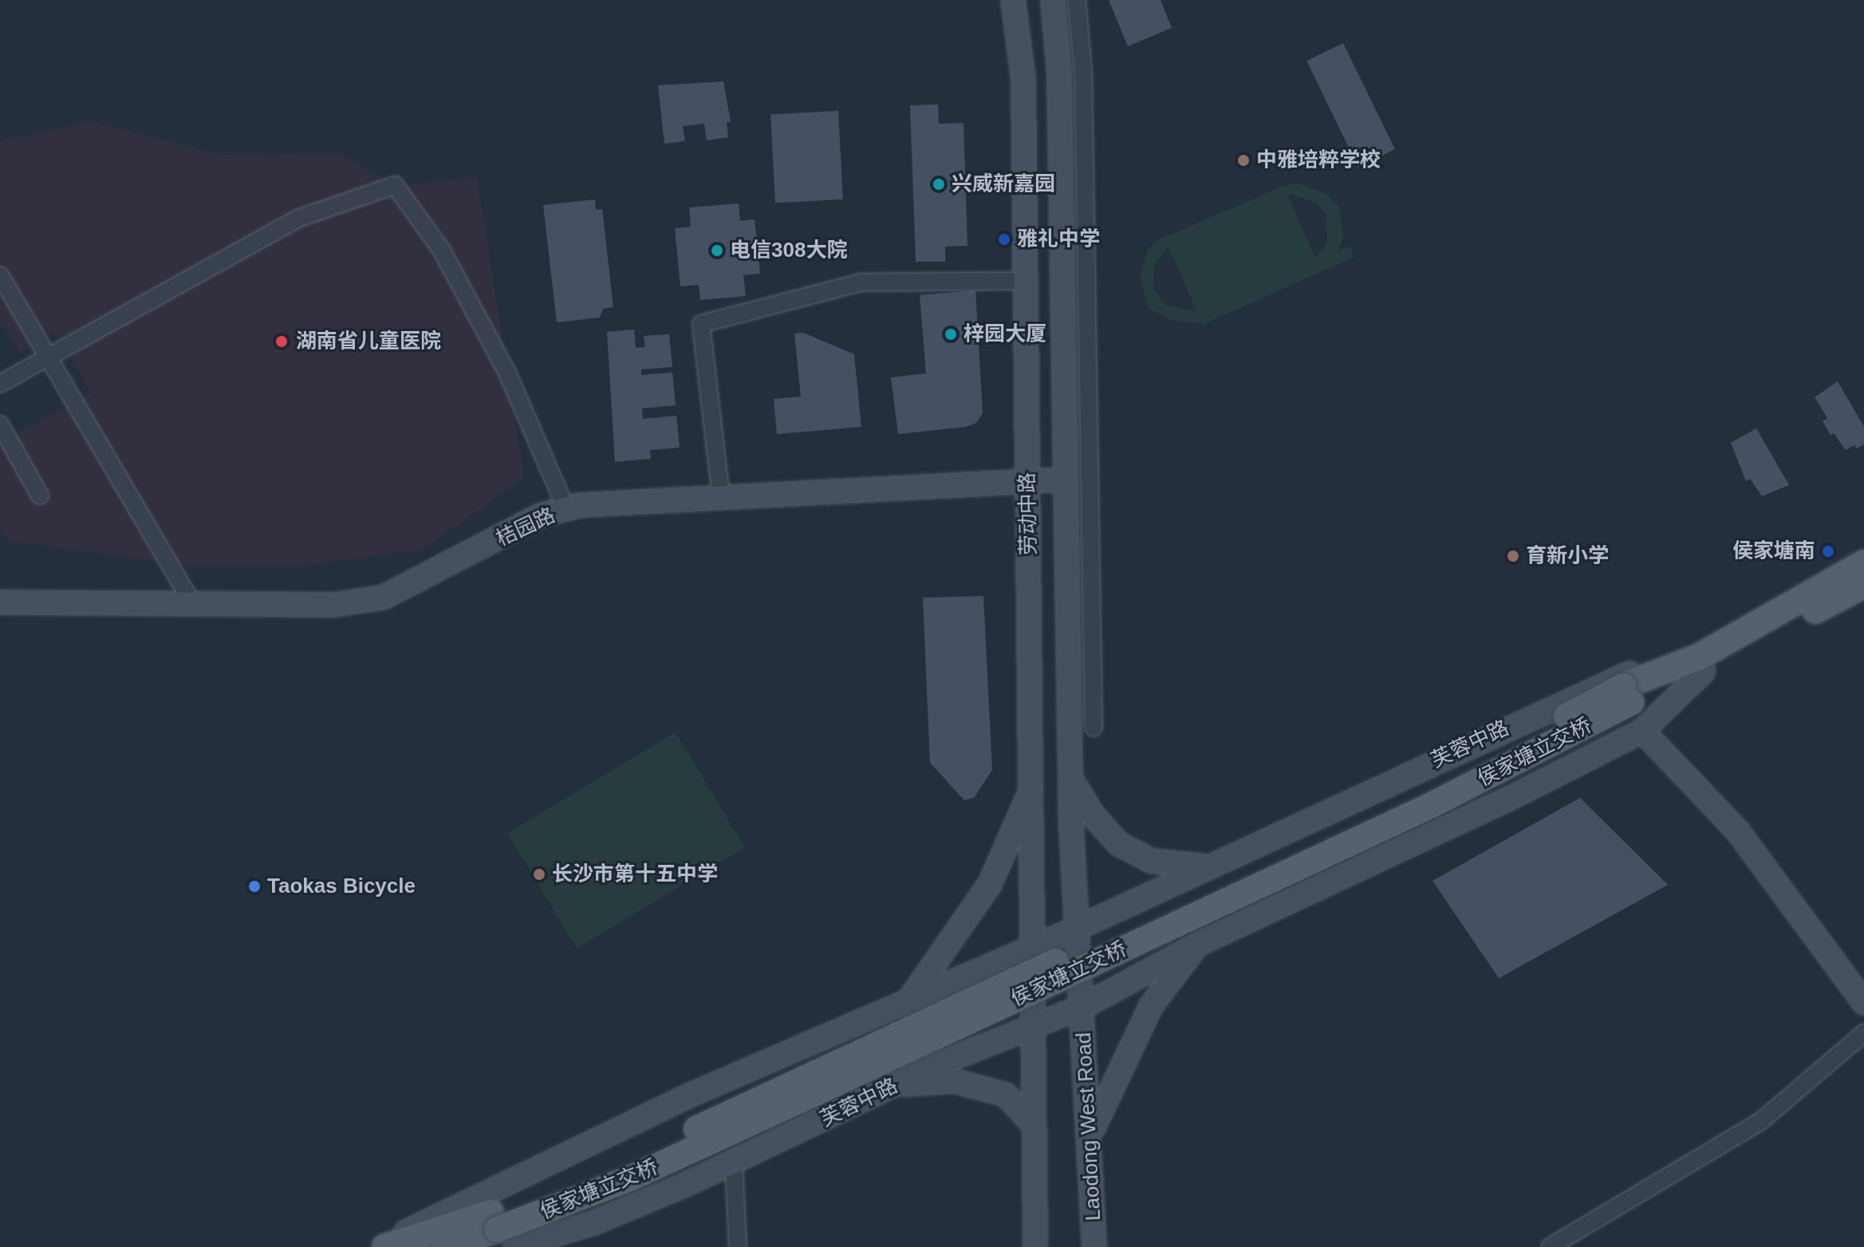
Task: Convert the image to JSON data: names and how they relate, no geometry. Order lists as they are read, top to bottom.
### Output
{
  "streets": {
    "main road": ["芙蓉中路", "侯家塘立交桥"],
    "street": ["劳动中路", "桔园路", "Laodong West Road"]
  },
  "crossings": [
    ["劳动中路", "桔园路"],
    ["劳动中路", "芙蓉中路"],
    ["劳动中路", "Laodong West Road"],
    ["芙蓉中路", "侯家塘立交桥"],
    ["芙蓉中路", "Laodong West Road"]
  ],
  "places": [
    "中雅培粹学校",
    "兴威新嘉园",
    "雅礼中学",
    "电信308大院",
    "梓园大厦",
    "湖南省儿童医院",
    "侯家塘南",
    "育新小学",
    "长沙市第十五中学",
    "Taokas Bicycle"
  ]
}
